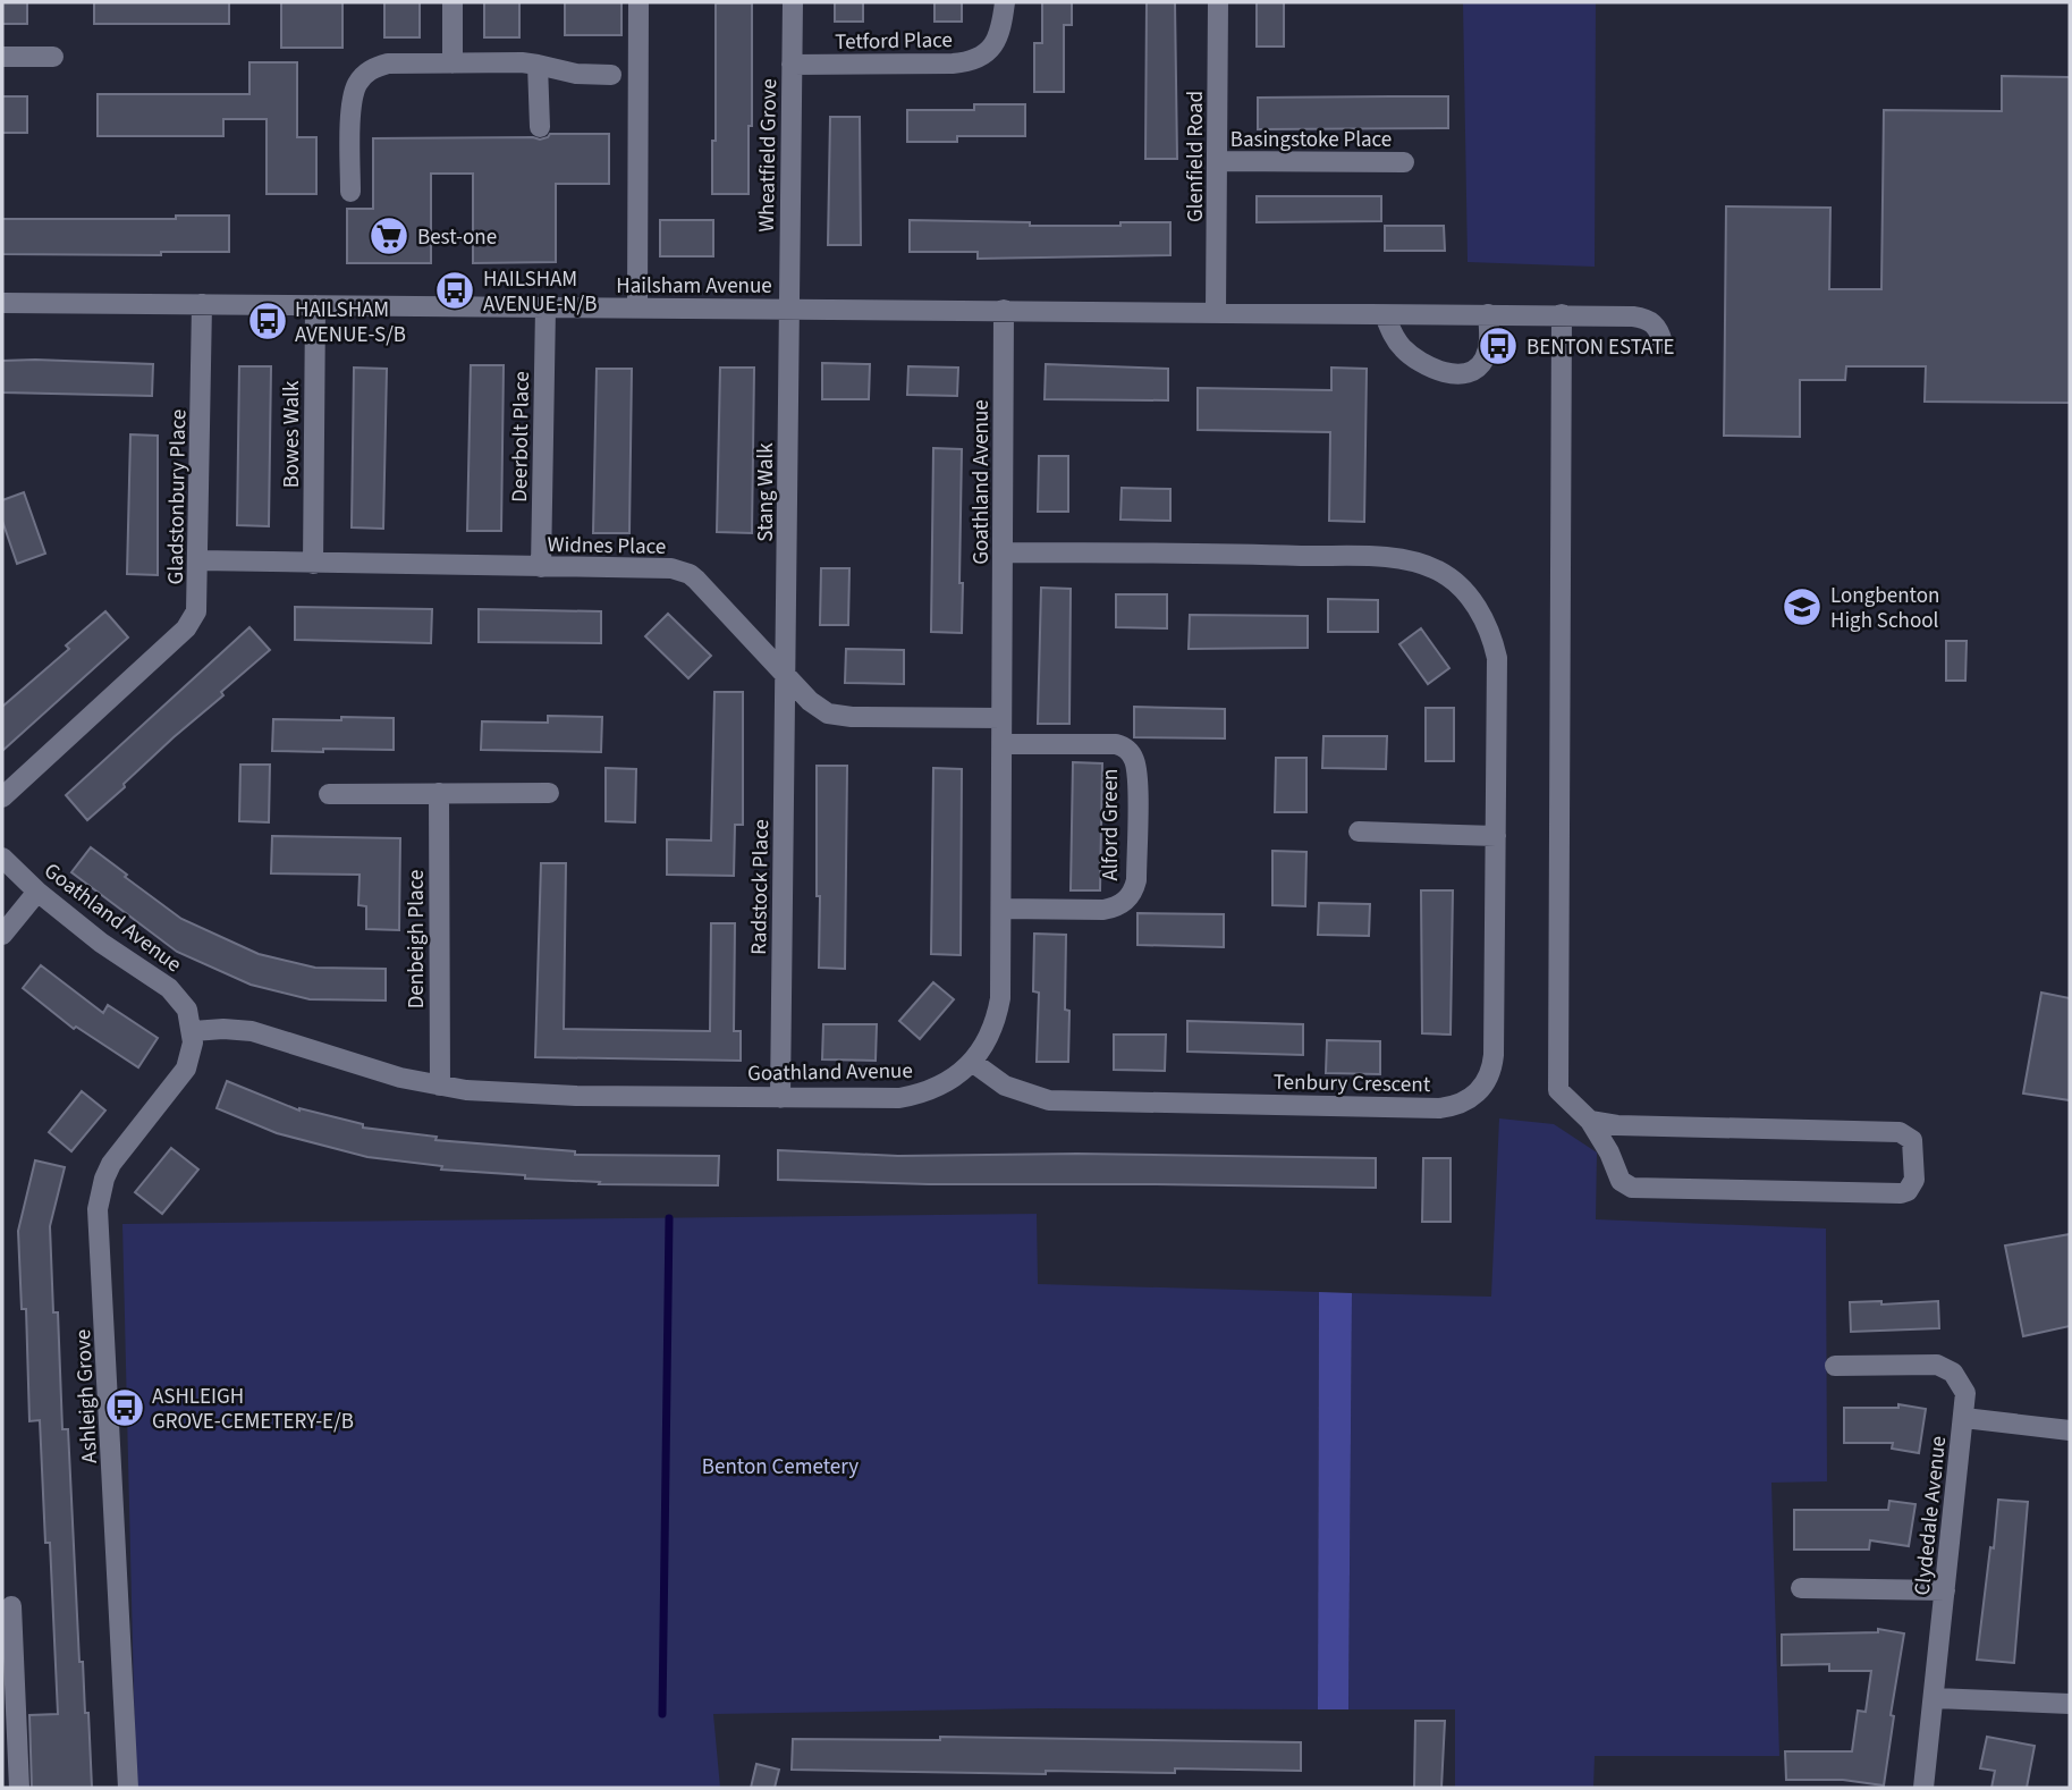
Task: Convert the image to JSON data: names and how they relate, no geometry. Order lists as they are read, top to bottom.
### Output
{
  "streets": {
    "street": [
      "Tetford Place",
      "Basingstoke Place",
      "Wheatfield Grove",
      "Glenfield Road",
      "Hailsham Avenue",
      "Bowes Walk",
      "Deerbolt Place",
      "Goathland Avenue",
      "Stang Walk",
      "Gladstonbury Place",
      "Widnes Place",
      "Alford Green",
      "Radstock Place",
      "Denbeigh Place",
      "Tenbury Crescent",
      "Ashleigh Grove",
      "Clydedale Avenue"
    ]
  },
  "crossings": [
    ["Tetford Place", "Wheatfield Grove"],
    ["Basingstoke Place", "Glenfield Road"],
    ["Wheatfield Grove", "Hailsham Avenue"],
    ["Wheatfield Grove", "Stang Walk"],
    ["Glenfield Road", "Hailsham Avenue"],
    ["Hailsham Avenue", "Bowes Walk"],
    ["Hailsham Avenue", "Deerbolt Place"],
    ["Hailsham Avenue", "Goathland Avenue"],
    ["Hailsham Avenue", "Stang Walk"],
    ["Hailsham Avenue", "Gladstonbury Place"],
    ["Bowes Walk", "Widnes Place"],
    ["Deerbolt Place", "Widnes Place"],
    ["Goathland Avenue", "Widnes Place"],
    ["Goathland Avenue", "Alford Green"],
    ["Goathland Avenue", "Radstock Place"],
    ["Goathland Avenue", "Denbeigh Place"],
    ["Goathland Avenue", "Tenbury Crescent"],
    ["Goathland Avenue", "Ashleigh Grove"],
    ["Stang Walk", "Widnes Place"],
    ["Stang Walk", "Radstock Place"],
    ["Gladstonbury Place", "Widnes Place"],
    ["Widnes Place", "Radstock Place"]
  ],
  "parks": ["Benton Cemetery"],
  "places": {
    "supermarket": ["Best-one"],
    "bus stop": [
      "HAILSHAM AVENUE-N/B",
      "HAILSHAM AVENUE-S/B",
      "BENTON ESTATE",
      "ASHLEIGH GROVE-CEMETERY-E/B"
    ],
    "school or university": ["Longbenton High School"]
  }
}
